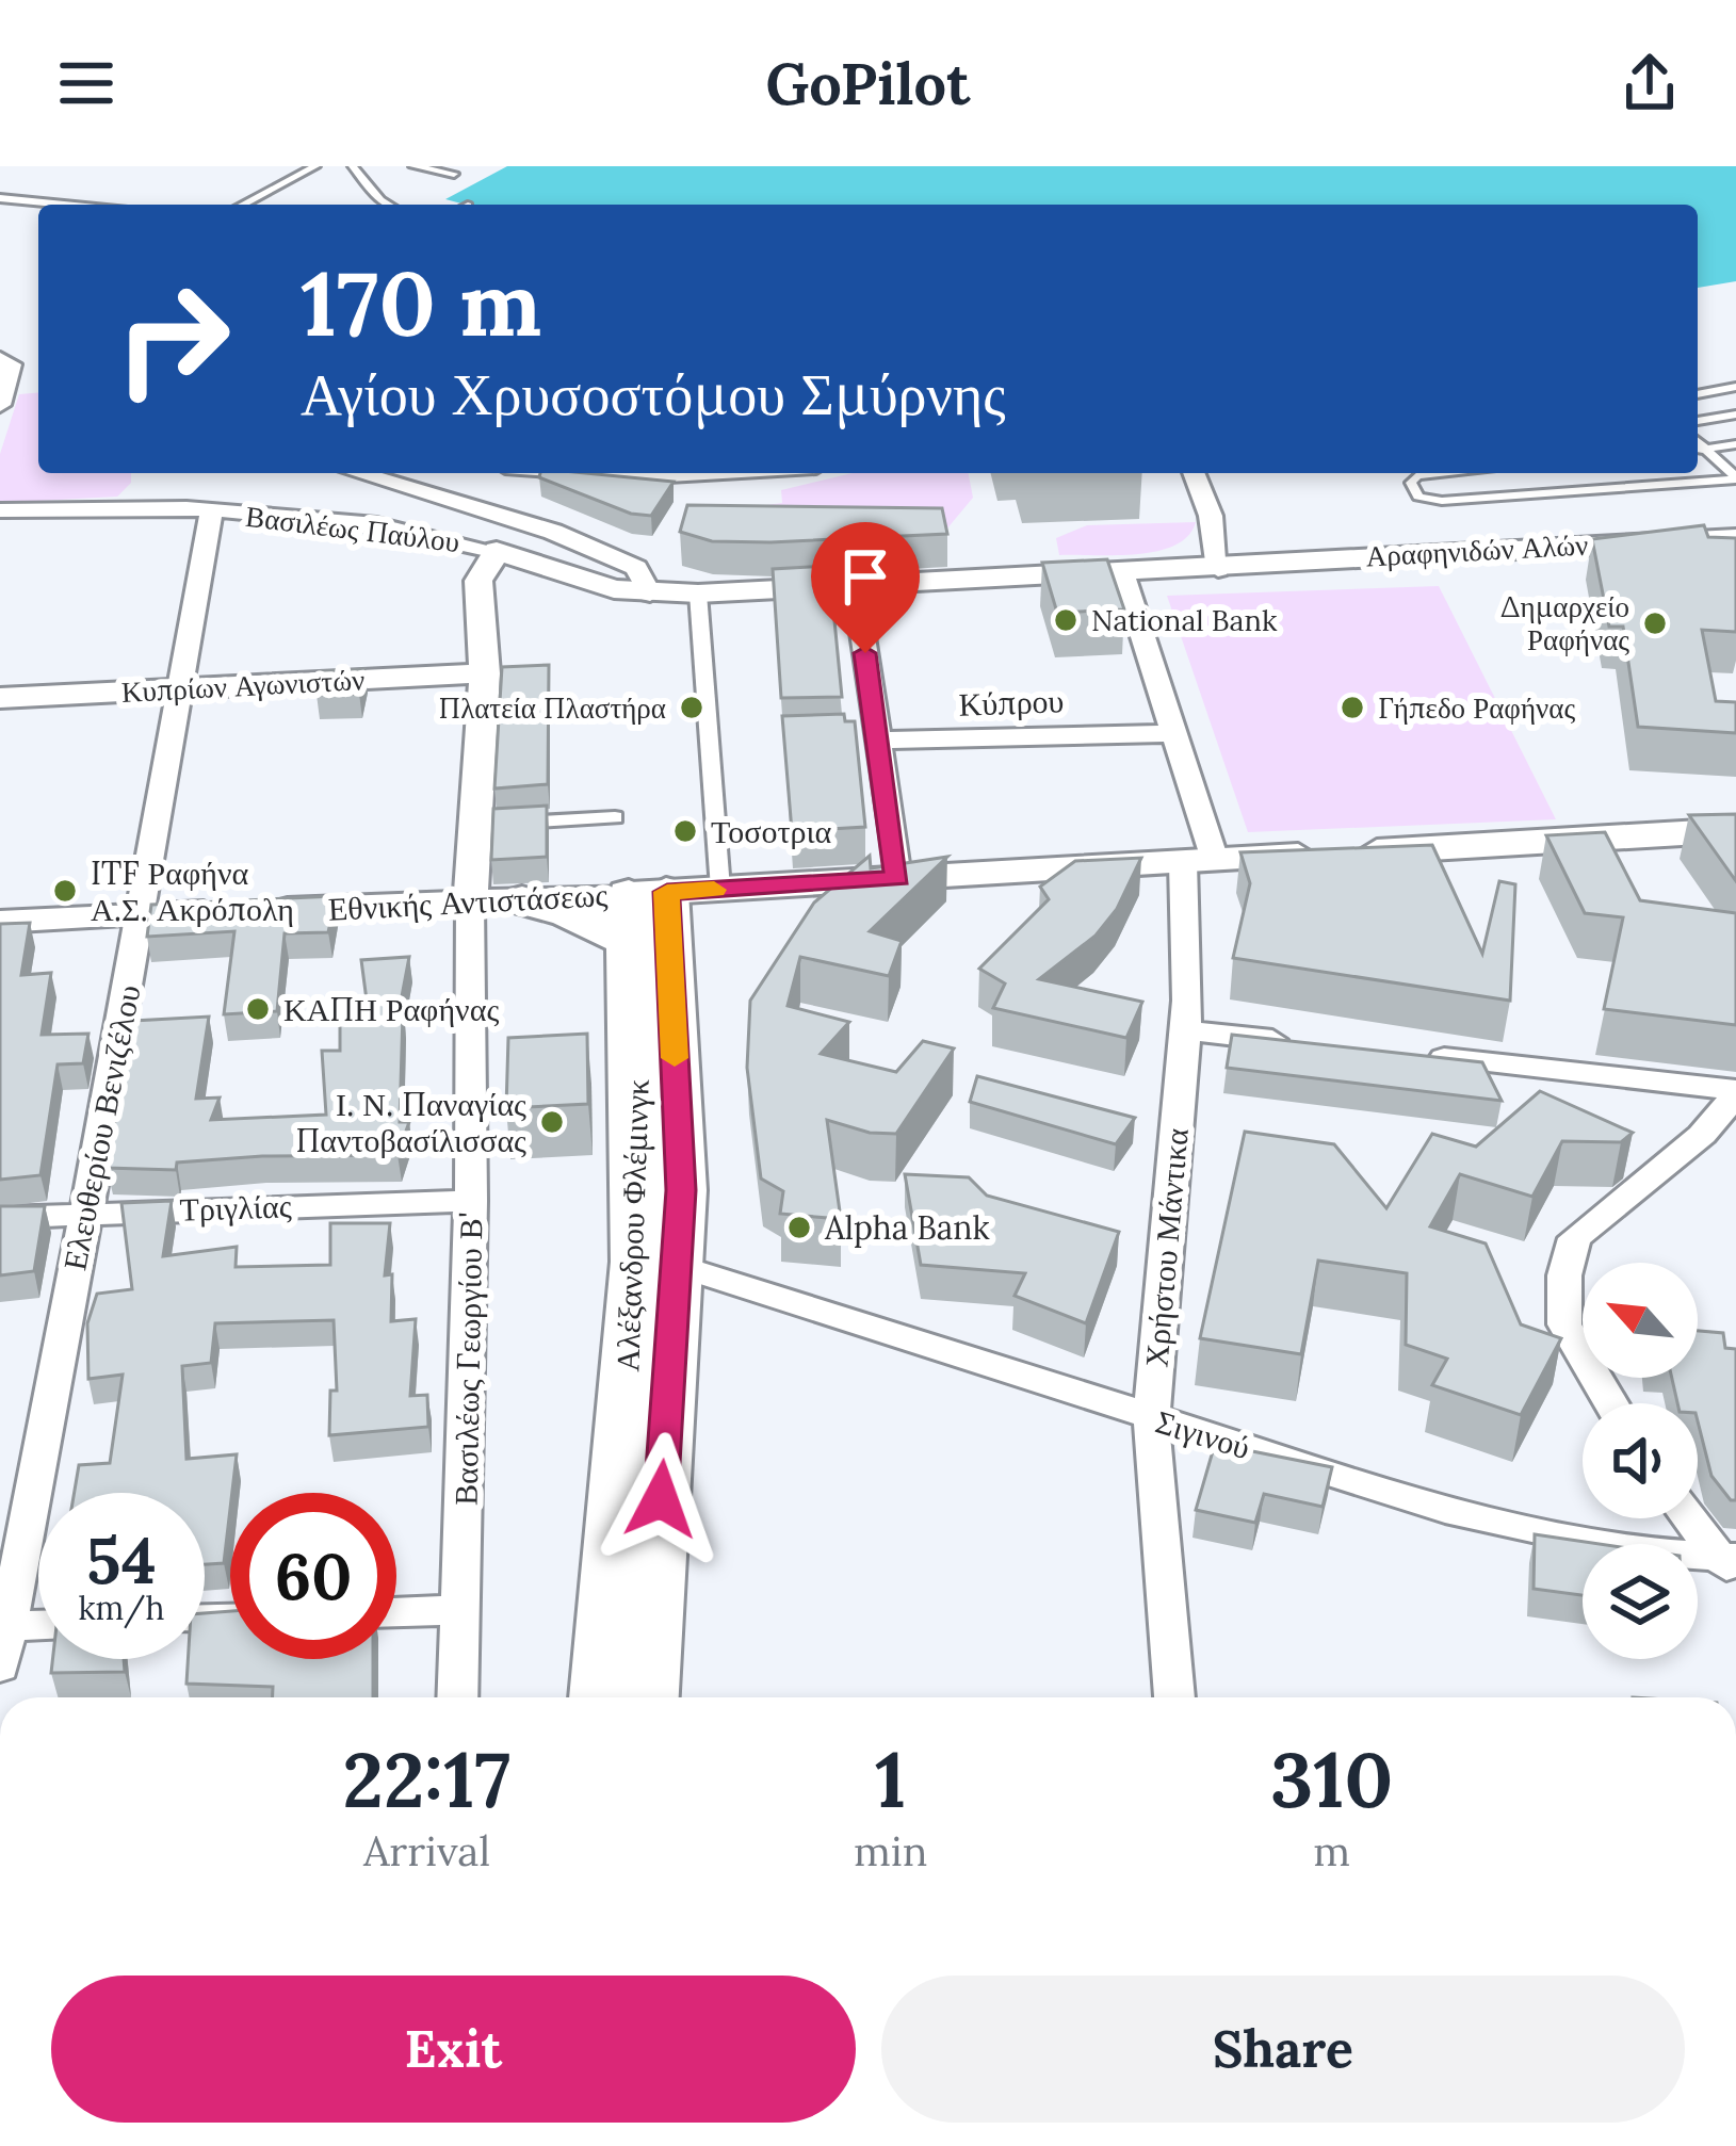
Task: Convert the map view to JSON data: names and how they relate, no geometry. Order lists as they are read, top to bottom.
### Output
{
  "streets": {
    "main road": ["Αλέξανδρου Φλέμινγκ"],
    "street": [
      "Βασιλέως Παύλου",
      "Αραφηνιδών Αλών",
      "Κυπρίων Αγωνιστών",
      "Κύπρου",
      "Εθνικής Αντιστάσεως",
      "Ελευθερίου Βενιζέλου",
      "Τριγλίας",
      "Χρήστου Μάντικα",
      "Βασιλέως Γεωργίου Β'",
      "Σιγινού"
    ]
  },
  "crossings": [
    ["Βασιλέως Παύλου", "Αραφηνιδών Αλών"],
    ["Βασιλέως Παύλου", "Ελευθερίου Βενιζέλου"],
    ["Βασιλέως Παύλου", "Βασιλέως Γεωργίου Β'"],
    ["Αραφηνιδών Αλών", "Χρήστου Μάντικα"],
    ["Κυπρίων Αγωνιστών", "Ελευθερίου Βενιζέλου"],
    ["Κυπρίων Αγωνιστών", "Βασιλέως Γεωργίου Β'"],
    ["Κύπρου", "Χρήστου Μάντικα"],
    ["Εθνικής Αντιστάσεως", "Ελευθερίου Βενιζέλου"],
    ["Εθνικής Αντιστάσεως", "Βασιλέως Γεωργίου Β'"],
    ["Ελευθερίου Βενιζέλου", "Τριγλίας"],
    ["Τριγλίας", "Βασιλέως Γεωργίου Β'"],
    ["Αλέξανδρου Φλέμινγκ", "Σιγινού"],
    ["Χρήστου Μάντικα", "Σιγινού"]
  ],
  "places": [
    "National Bank",
    "Δημαρχείο Ραφήνας",
    "Πλατεία Πλαστήρα",
    "Γήπεδο Ραφήνας",
    "Τοσοτρια",
    "ITF Ραφήνα Α.Σ. Ακρόπολη",
    "ΚΑΠΗ Ραφήνας",
    "Ι. Ν. Παναγίας Παντοβασίλισσας",
    "Alpha Bank"
  ],
  "north": "top left",
  "page": {
    "header": "GoPilot",
    "turn": ["170 m", "Αγίου Χρυσοστόμου Σμύρνης"],
    "speed": "54 km/h",
    "limit": "60",
    "eta": [
      "22:17",
      "Arrival",
      "1",
      "min",
      "310",
      "m"
    ],
    "buttons": ["Exit", "Share"]
  }
}
